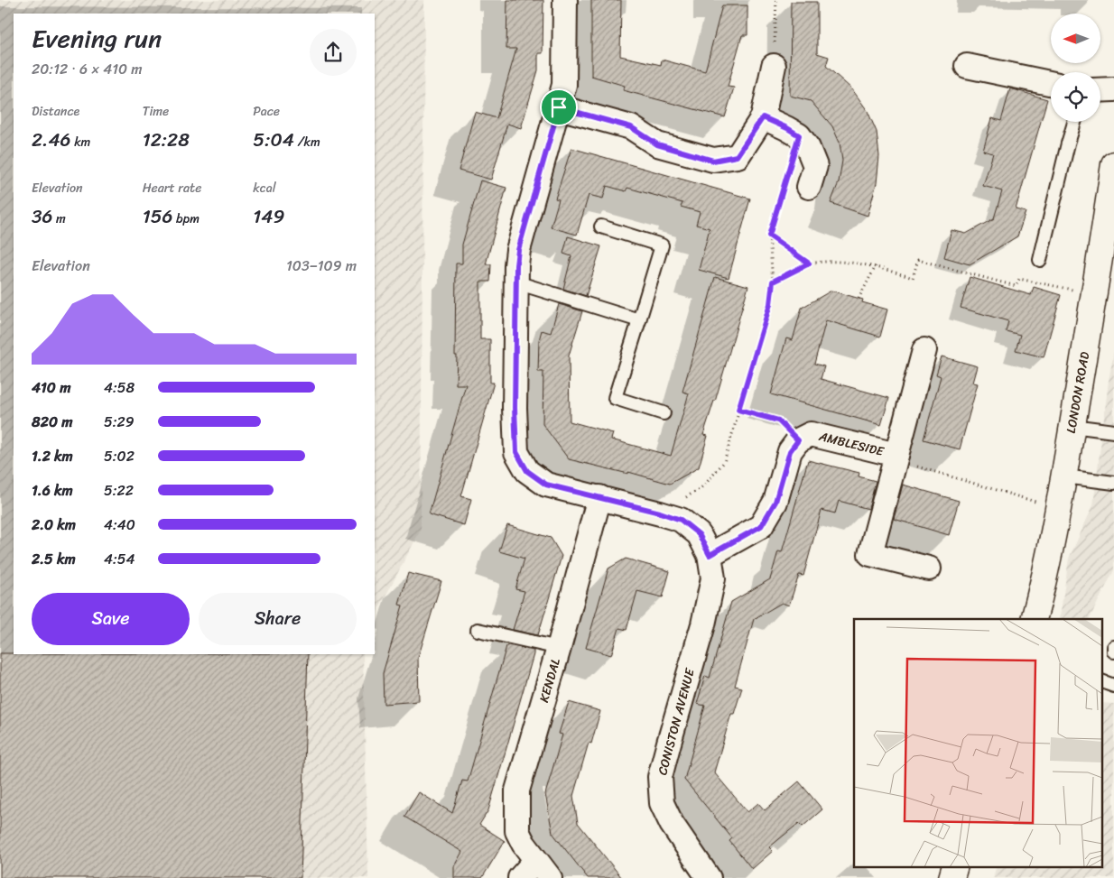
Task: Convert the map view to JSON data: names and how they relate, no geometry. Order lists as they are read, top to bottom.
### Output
{
  "streets": {
    "street": [
      "LONDON ROAD",
      "AMBLESIDE",
      "KENDAL",
      "CONISTON AVENUE"
    ]
  },
  "crossings": [
    ["KENDAL", "CONISTON AVENUE"]
  ],
  "north": "left",
  "page": {
    "heading": ["Evening run", "20:12 · 6 × 410 m"],
    "stats": [
      ["Distance", "2.46 km"],
      ["Time", "12:28"],
      ["Pace", "5:04 /km"],
      ["Elevation", "36 m"],
      ["Heart rate", "156 bpm"],
      ["kcal", "149"]
    ],
    "chart": ["Elevation", "103–109 m"],
    "list": [
      {
        "name": "410 m",
        "note": "4:58"
      },
      {
        "name": "820 m",
        "note": "5:29"
      },
      {
        "name": "1.2 km",
        "note": "5:02"
      },
      {
        "name": "1.6 km",
        "note": "5:22"
      },
      {
        "name": "2.0 km",
        "note": "4:40"
      },
      {
        "name": "2.5 km",
        "note": "4:54"
      }
    ],
    "buttons": ["Save", "Share"]
  }
}
